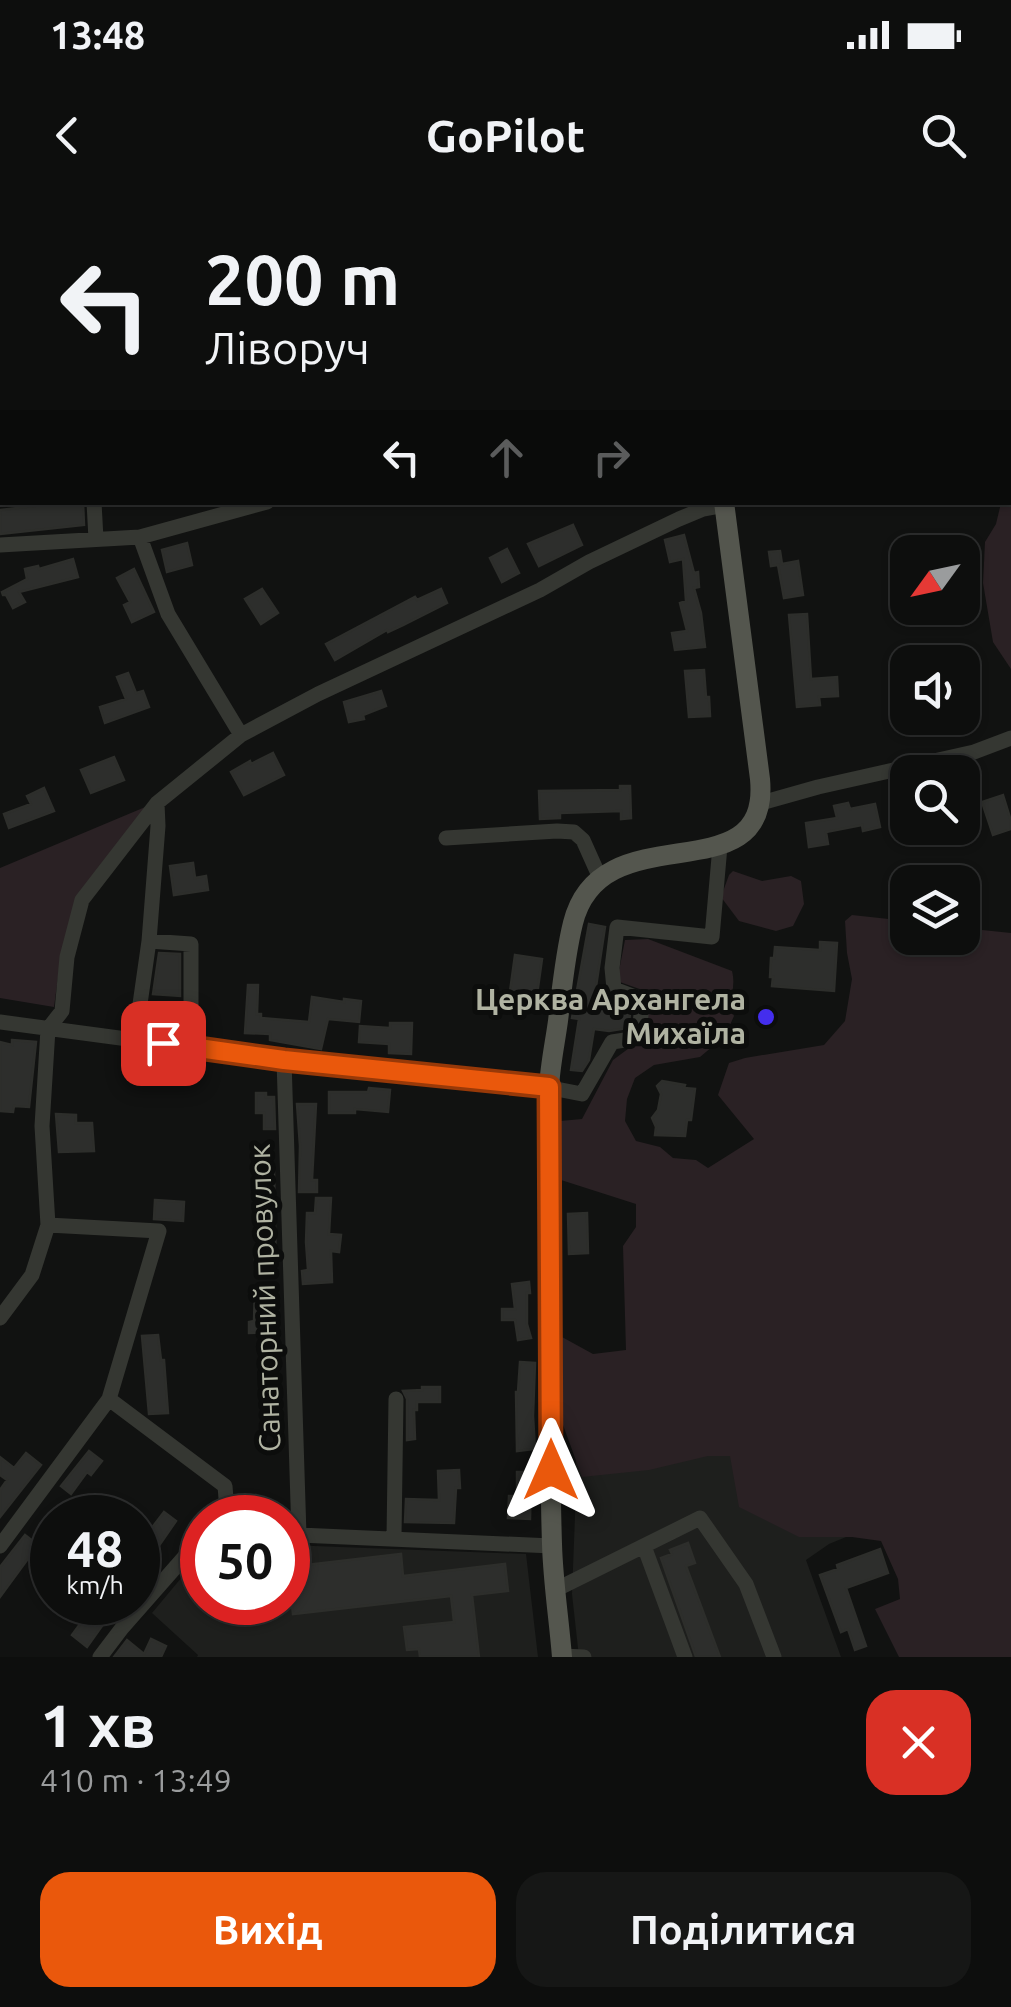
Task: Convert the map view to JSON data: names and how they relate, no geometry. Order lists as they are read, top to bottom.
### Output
{
  "streets": {
    "street": ["Санаторний провулок"]
  },
  "places": ["Церква Архангела Михаїла"],
  "north": "bottom left",
  "page": {
    "status": "13:48",
    "header": "GoPilot",
    "turn": ["200 m", "Ліворуч"],
    "speed": "48 km/h",
    "limit": "50",
    "heading": ["1 хв", "410 m · 13:49"],
    "buttons": ["Вихід", "Поділитися"]
  }
}
